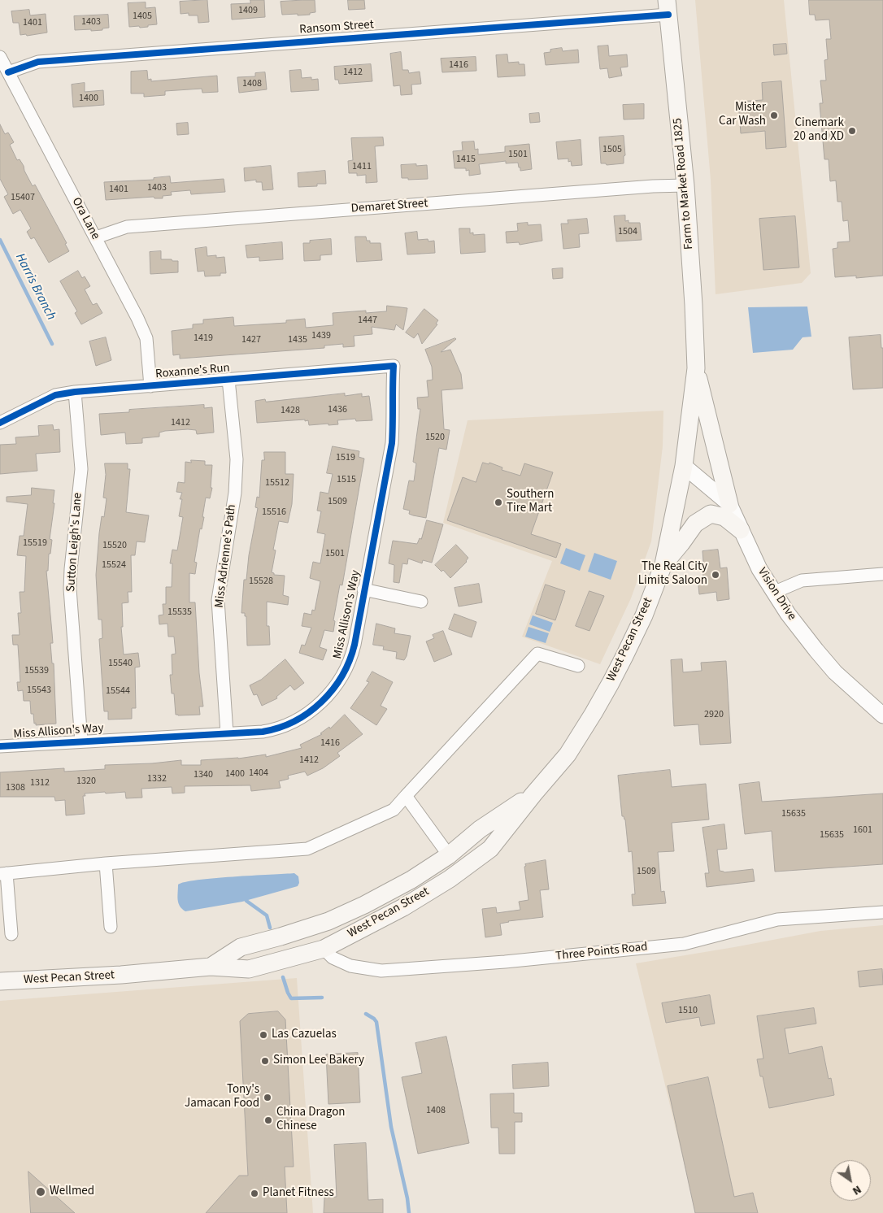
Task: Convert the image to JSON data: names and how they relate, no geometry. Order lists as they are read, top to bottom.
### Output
{
  "streets": {
    "main road": ["Farm to Market Road 1825", "West Pecan Street"],
    "street": [
      "Ransom Street",
      "Demaret Street",
      "Ora Lane",
      "Roxanne's Run",
      "Sutton Leigh's Lane",
      "Miss Adrienne's Path",
      "Vision Drive",
      "Miss Allison's Way",
      "Three Points Road"
    ]
  },
  "crossings": [
    ["Ransom Street", "Farm to Market Road 1825"],
    ["Ransom Street", "Ora Lane"],
    ["Farm to Market Road 1825", "Demaret Street"],
    ["Farm to Market Road 1825", "West Pecan Street"],
    ["Demaret Street", "Ora Lane"],
    ["Ora Lane", "Roxanne's Run"],
    ["Roxanne's Run", "Sutton Leigh's Lane"],
    ["Roxanne's Run", "Miss Adrienne's Path"],
    ["Roxanne's Run", "Miss Allison's Way"],
    ["Sutton Leigh's Lane", "Miss Allison's Way"],
    ["Miss Adrienne's Path", "Miss Allison's Way"],
    ["Vision Drive", "West Pecan Street"],
    ["West Pecan Street", "Three Points Road"]
  ],
  "water": ["Harris Branch"],
  "places": [
    "Mister Car Wash",
    "Cinemark 20 and XD",
    "Southern Tire Mart",
    "The Real City Limits Saloon",
    "Las Cazuelas",
    "Simon Lee Bakery",
    "Tony's Jamacan Food",
    "China Dragon Chinese",
    "Wellmed",
    "Planet Fitness"
  ],
  "house_numbers": [
    "1409",
    "1405",
    "1403",
    "1401",
    "1416",
    "1412",
    "1408",
    "1400",
    "1505",
    "1501",
    "1415",
    "1411",
    "1403",
    "1401",
    "15407",
    "1504",
    "1447",
    "1439",
    "1419",
    "1427",
    "1435",
    "1436",
    "1428",
    "1412",
    "1520",
    "1519",
    "1515",
    "15512",
    "1509",
    "15516",
    "15519",
    "15520",
    "1501",
    "15524",
    "15528",
    "15535",
    "15540",
    "15539",
    "15543",
    "15544",
    "2920",
    "1416",
    "1412",
    "1404",
    "1400",
    "1340",
    "1332",
    "1320",
    "1312",
    "1308",
    "15635",
    "1601",
    "15635",
    "1509",
    "1510",
    "1408"
  ],
  "north": "bottom right"
}
